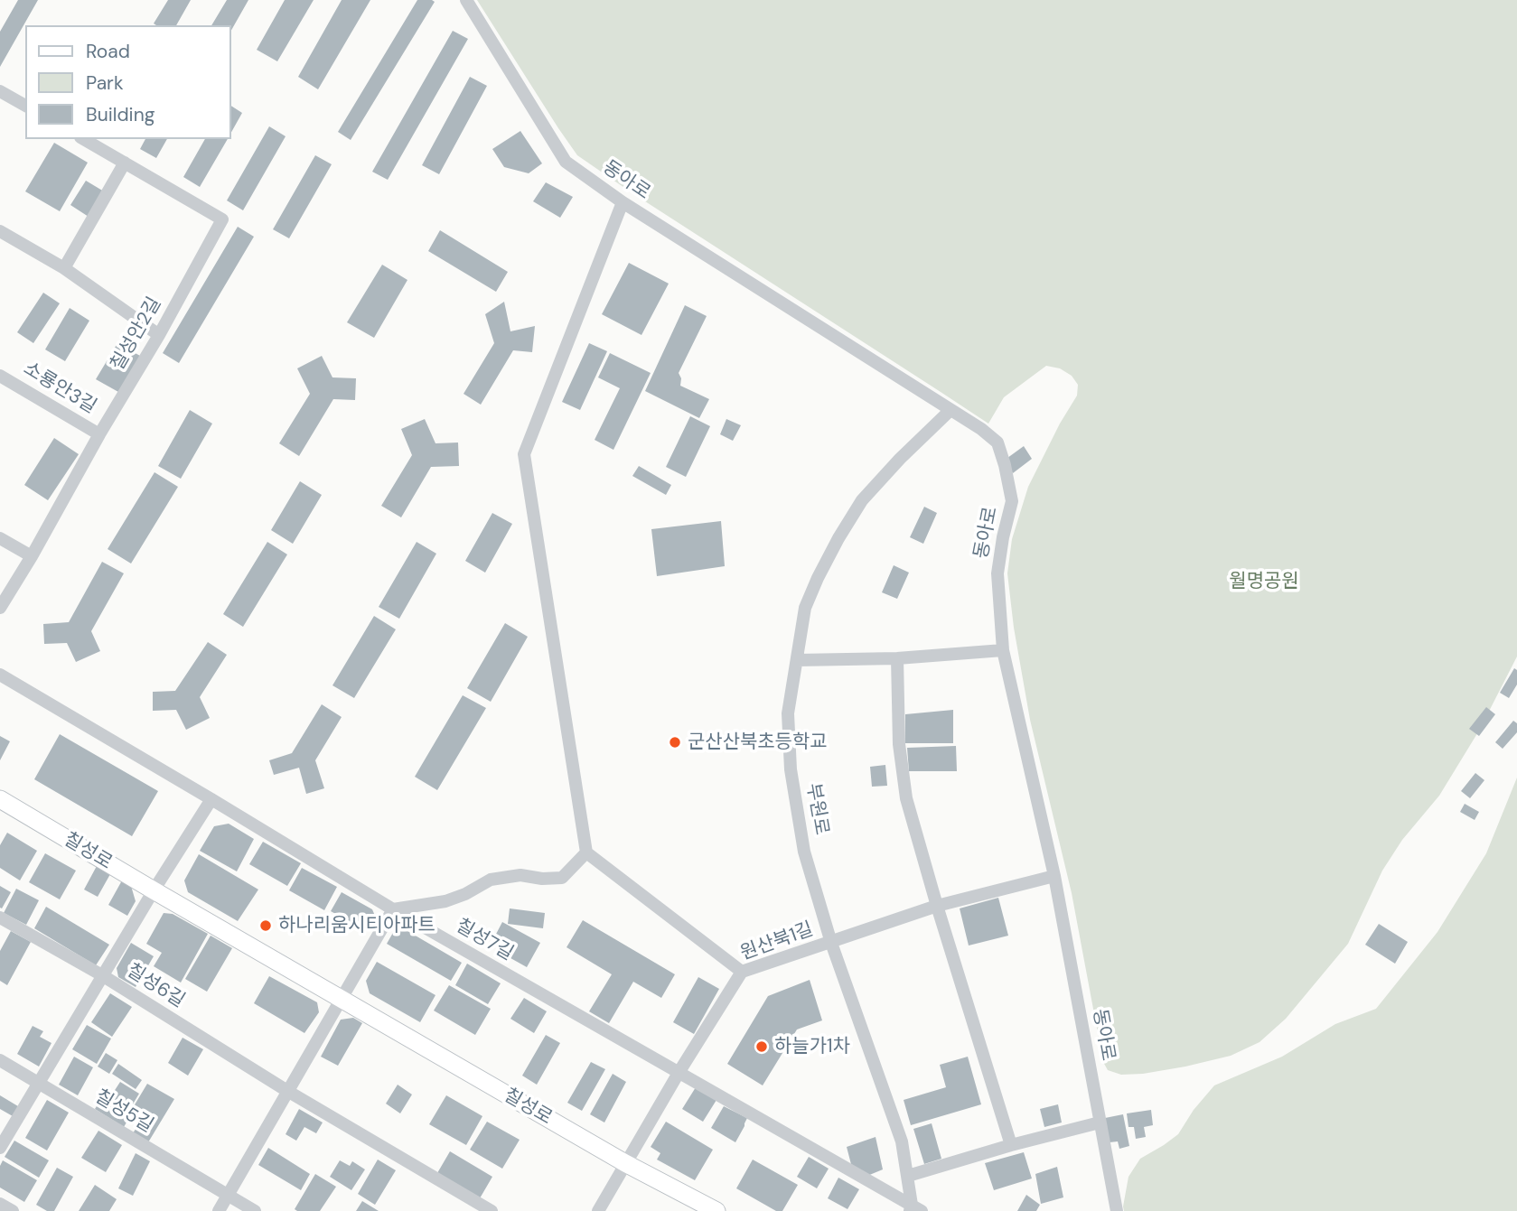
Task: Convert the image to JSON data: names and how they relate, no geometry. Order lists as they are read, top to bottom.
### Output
{
  "streets": {
    "street": [
      "동아로",
      "칠성안2길",
      "소룡안3길",
      "부원로",
      "칠성로",
      "칠성7길",
      "원산북1길",
      "칠성6길",
      "칠성5길"
    ]
  },
  "crossings": [
    ["동아로", "부원로"],
    ["동아로", "원산북1길"],
    ["칠성안2길", "소룡안3길"],
    ["부원로", "칠성7길"],
    ["부원로", "원산북1길"],
    ["칠성로", "원산북1길"],
    ["칠성7길", "원산북1길"]
  ],
  "parks": ["월명공원"],
  "places": ["군산산북초등학교", "하나리움시티아파트", "하늘가1차"],
  "legend": ["Road", "Park", "Building"]
}
